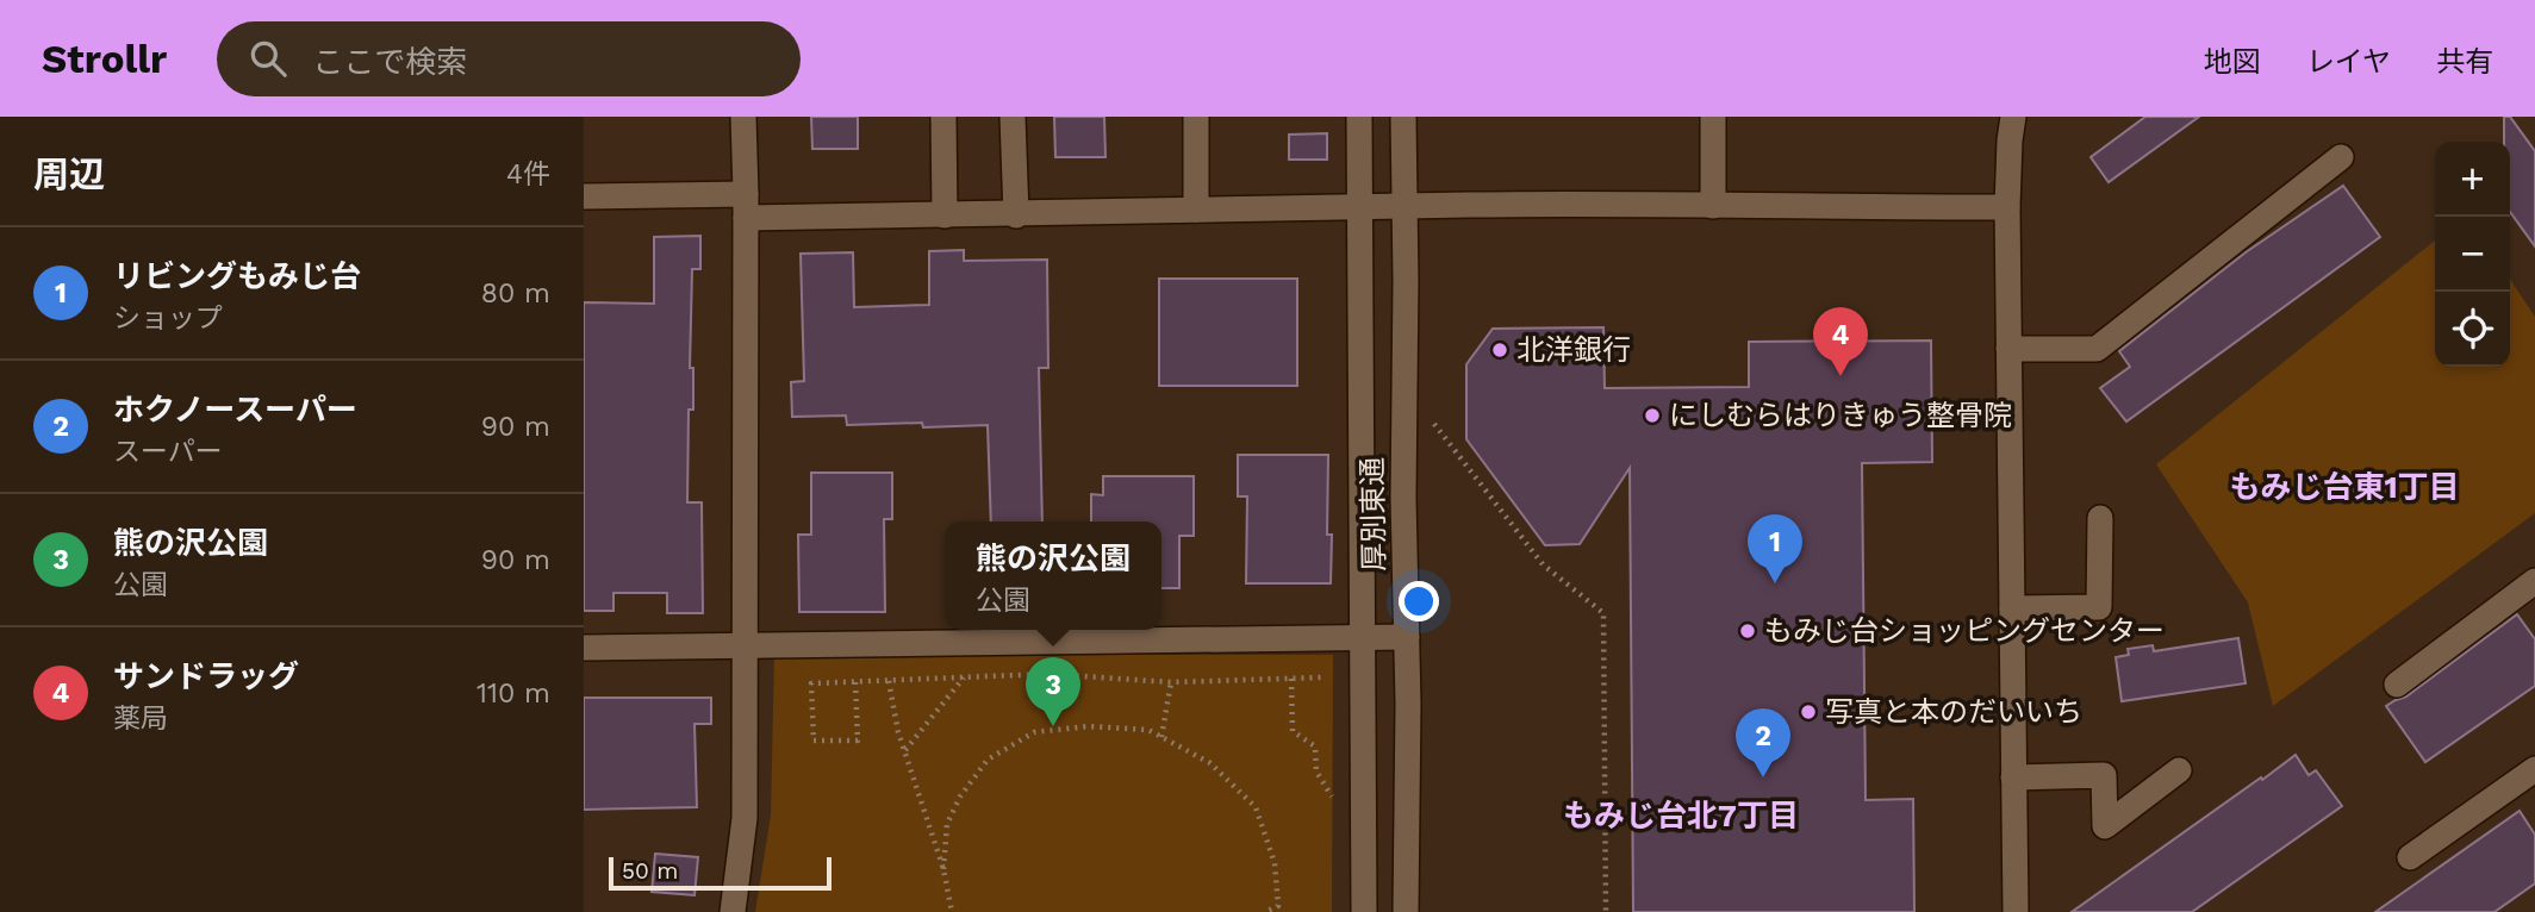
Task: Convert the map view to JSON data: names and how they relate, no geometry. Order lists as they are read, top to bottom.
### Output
{
  "streets": {
    "street": ["厚別東通"]
  },
  "districts": ["もみじ台東1丁目", "もみじ台北7丁目"],
  "places": [
    "北洋銀行",
    "にしむらはりきゅう整骨院",
    "もみじ台ショッピングセンター",
    "写真と本のだいいち"
  ],
  "scale_bar": "50 m",
  "page": {
    "header": "Strollr",
    "search": "ここで検索",
    "nav": ["地図", "レイヤ", "共有"],
    "heading": ["周辺", "4件"],
    "map_buttons": ["+", "−"],
    "list": [
      {
        "mark": "1",
        "name": "リビングもみじ台",
        "note": "ショップ",
        "value": "80 m"
      },
      {
        "mark": "2",
        "name": "ホクノースーパー",
        "note": "スーパー",
        "value": "90 m"
      },
      {
        "mark": "3",
        "name": "熊の沢公園",
        "note": "公園",
        "value": "90 m"
      },
      {
        "mark": "4",
        "name": "サンドラッグ",
        "note": "薬局",
        "value": "110 m"
      }
    ],
    "pins": [
      "4",
      "1",
      "3",
      "2"
    ],
    "popup": ["熊の沢公園", "公園"],
    "scale": "50 m"
  }
}
